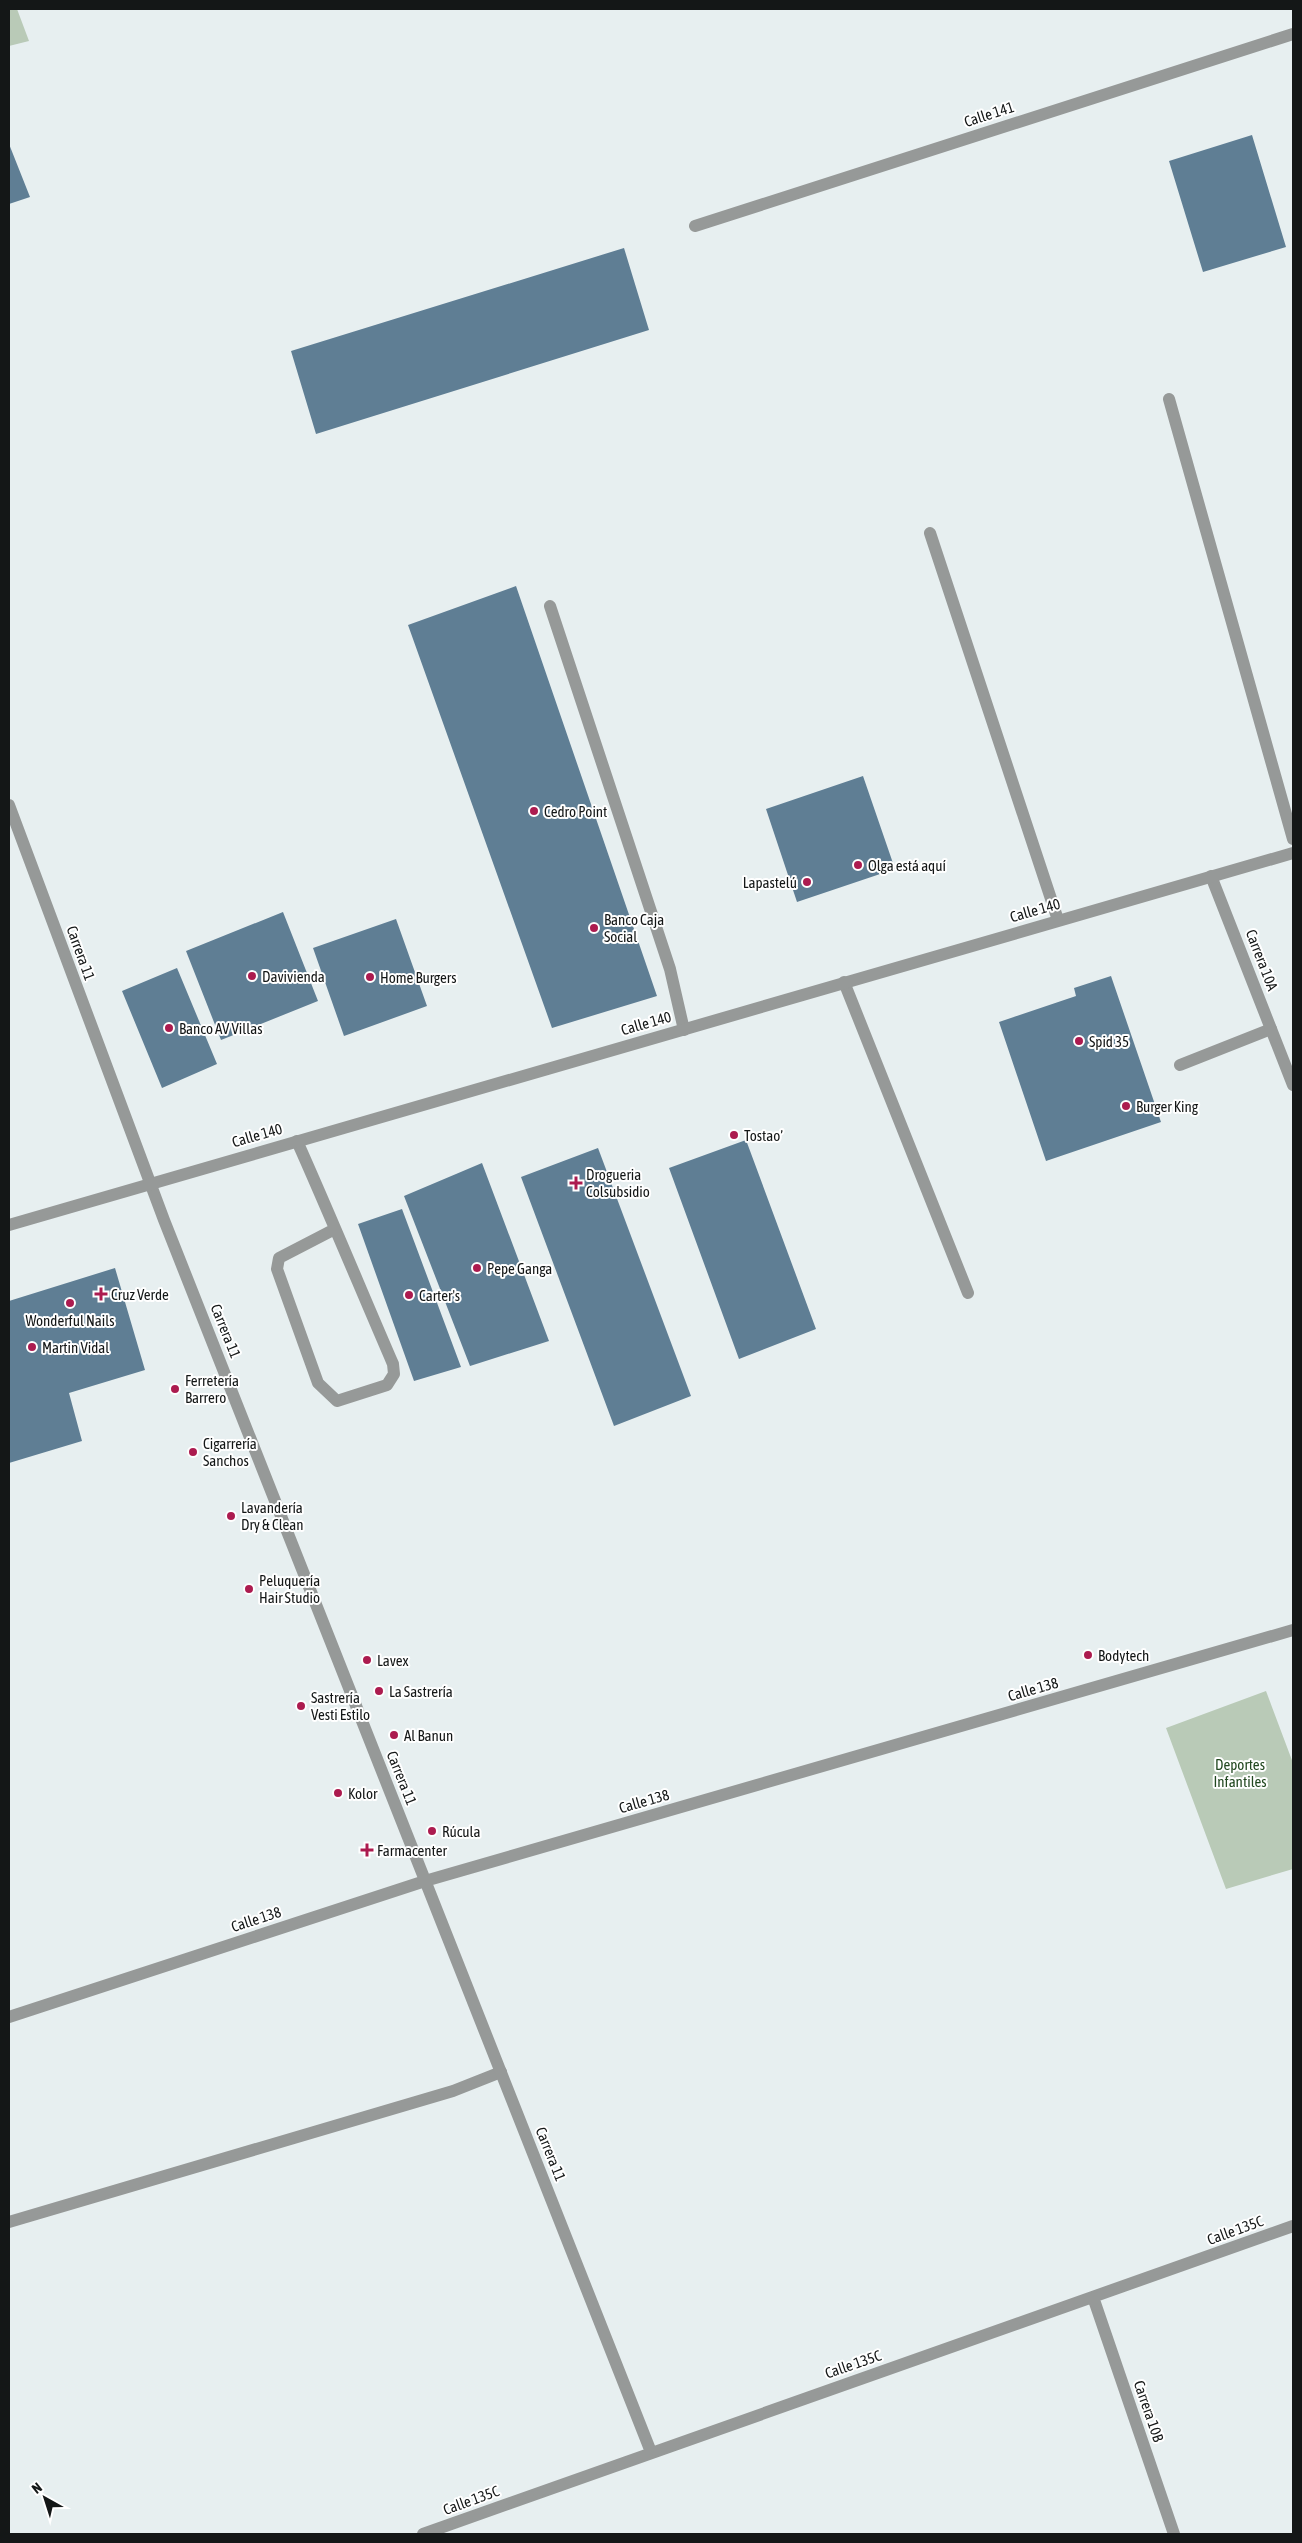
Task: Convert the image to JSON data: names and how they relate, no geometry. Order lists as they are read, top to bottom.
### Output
{
  "streets": {
    "street": [
      "Calle 141",
      "Calle 140",
      "Carrera 11",
      "Carrera 10A",
      "Calle 138",
      "Calle 135C",
      "Carrera 10B"
    ]
  },
  "crossings": [
    ["Calle 140", "Carrera 11"],
    ["Calle 140", "Carrera 10A"],
    ["Carrera 11", "Calle 138"],
    ["Carrera 11", "Calle 135C"],
    ["Calle 135C", "Carrera 10B"]
  ],
  "parks": ["Deportes Infantiles"],
  "places": {
    "other": [
      "Cedro Point",
      "Olga está aquí",
      "Lapastelú",
      "Banco Caja Social",
      "Davivienda",
      "Home Burgers",
      "Banco AV Villas",
      "Spid 35",
      "Burger King",
      "Tostao’",
      "Pepe Ganga",
      "Carter's",
      "Wonderful Nails",
      "Martin Vidal",
      "Ferretería Barrero",
      "Cigarrería Sanchos",
      "Lavandería Dry & Clean",
      "Peluquería Hair Studio",
      "Bodytech",
      "Lavex",
      "La Sastrería",
      "Sastrería Vesti Estilo",
      "Al Banun",
      "Kolor",
      "Rúcula"
    ],
    "health": ["Drogueria Colsubsidio", "Cruz Verde", "Farmacenter"]
  },
  "north": "top left"
}
